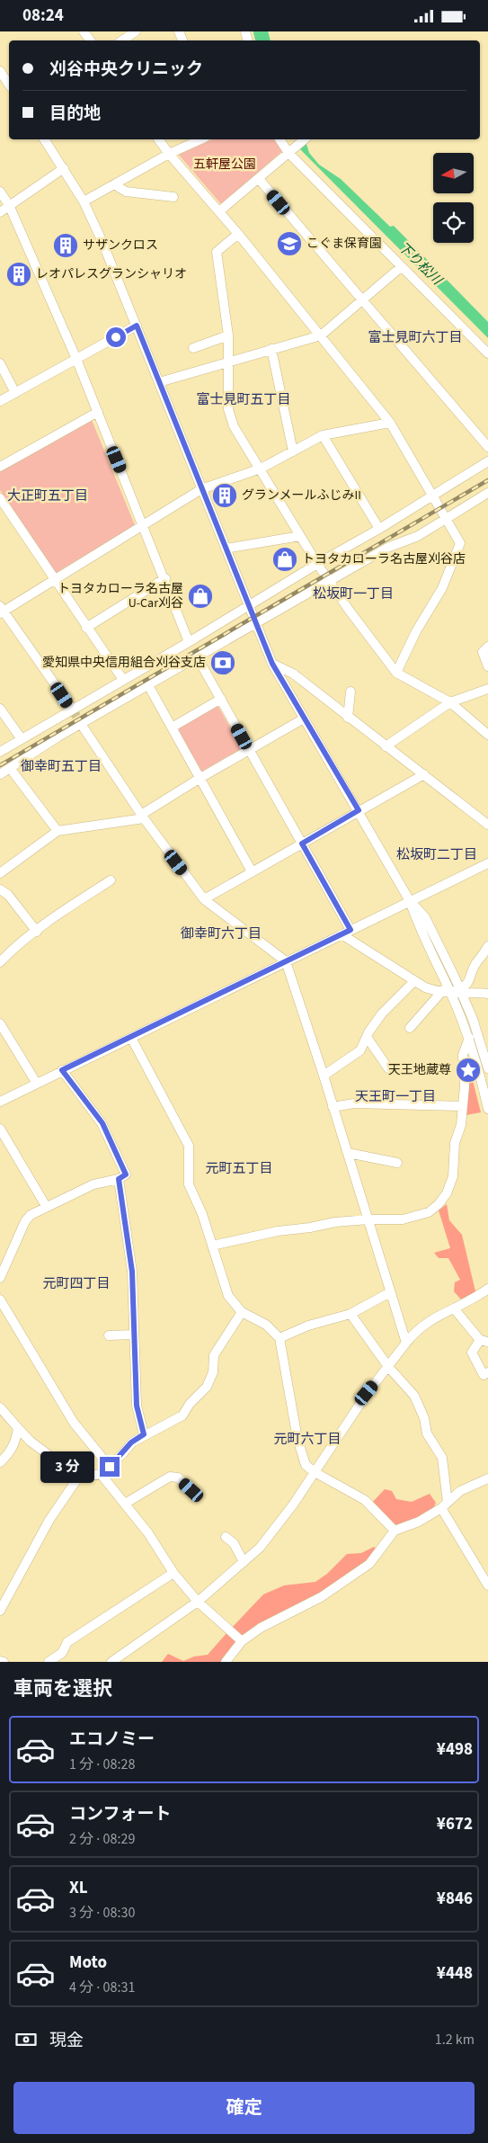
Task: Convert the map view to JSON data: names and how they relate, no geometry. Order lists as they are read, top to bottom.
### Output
{
  "districts": [
    "富士見町六丁目",
    "富士見町五丁目",
    "大正町五丁目",
    "松坂町一丁目",
    "御幸町五丁目",
    "松坂町二丁目",
    "御幸町六丁目",
    "天王町一丁目",
    "元町五丁目",
    "元町四丁目",
    "元町六丁目"
  ],
  "water": ["下り松川"],
  "parks": ["五軒屋公園"],
  "places": {
    "school or university": ["こぐま保育園"],
    "building": ["サザンクロス", "レオパレスグランシャリオ", "グランメールふじみII"],
    "shop": ["トヨタカローラ名古屋刈谷店", "トヨタカローラ名古屋 U-Car刈谷"],
    "bank": ["愛知県中央信用組合刈谷支店"],
    "place": ["天王地蔵尊"]
  },
  "north": "left",
  "page": {
    "status": "08:24",
    "banner": ["刈谷中央クリニック", "目的地"],
    "bubble": "3 分",
    "heading": "車両を選択",
    "list": [
      {
        "name": "エコノミー",
        "note": "1 分 · 08:28",
        "value": "¥498"
      },
      {
        "name": "コンフォート",
        "note": "2 分 · 08:29",
        "value": "¥672"
      },
      {
        "name": "XL",
        "note": "3 分 · 08:30",
        "value": "¥846"
      },
      {
        "name": "Moto",
        "note": "4 分 · 08:31",
        "value": "¥448"
      }
    ],
    "pay": ["現金", "1.2 km"],
    "buttons": "確定"
  }
}
